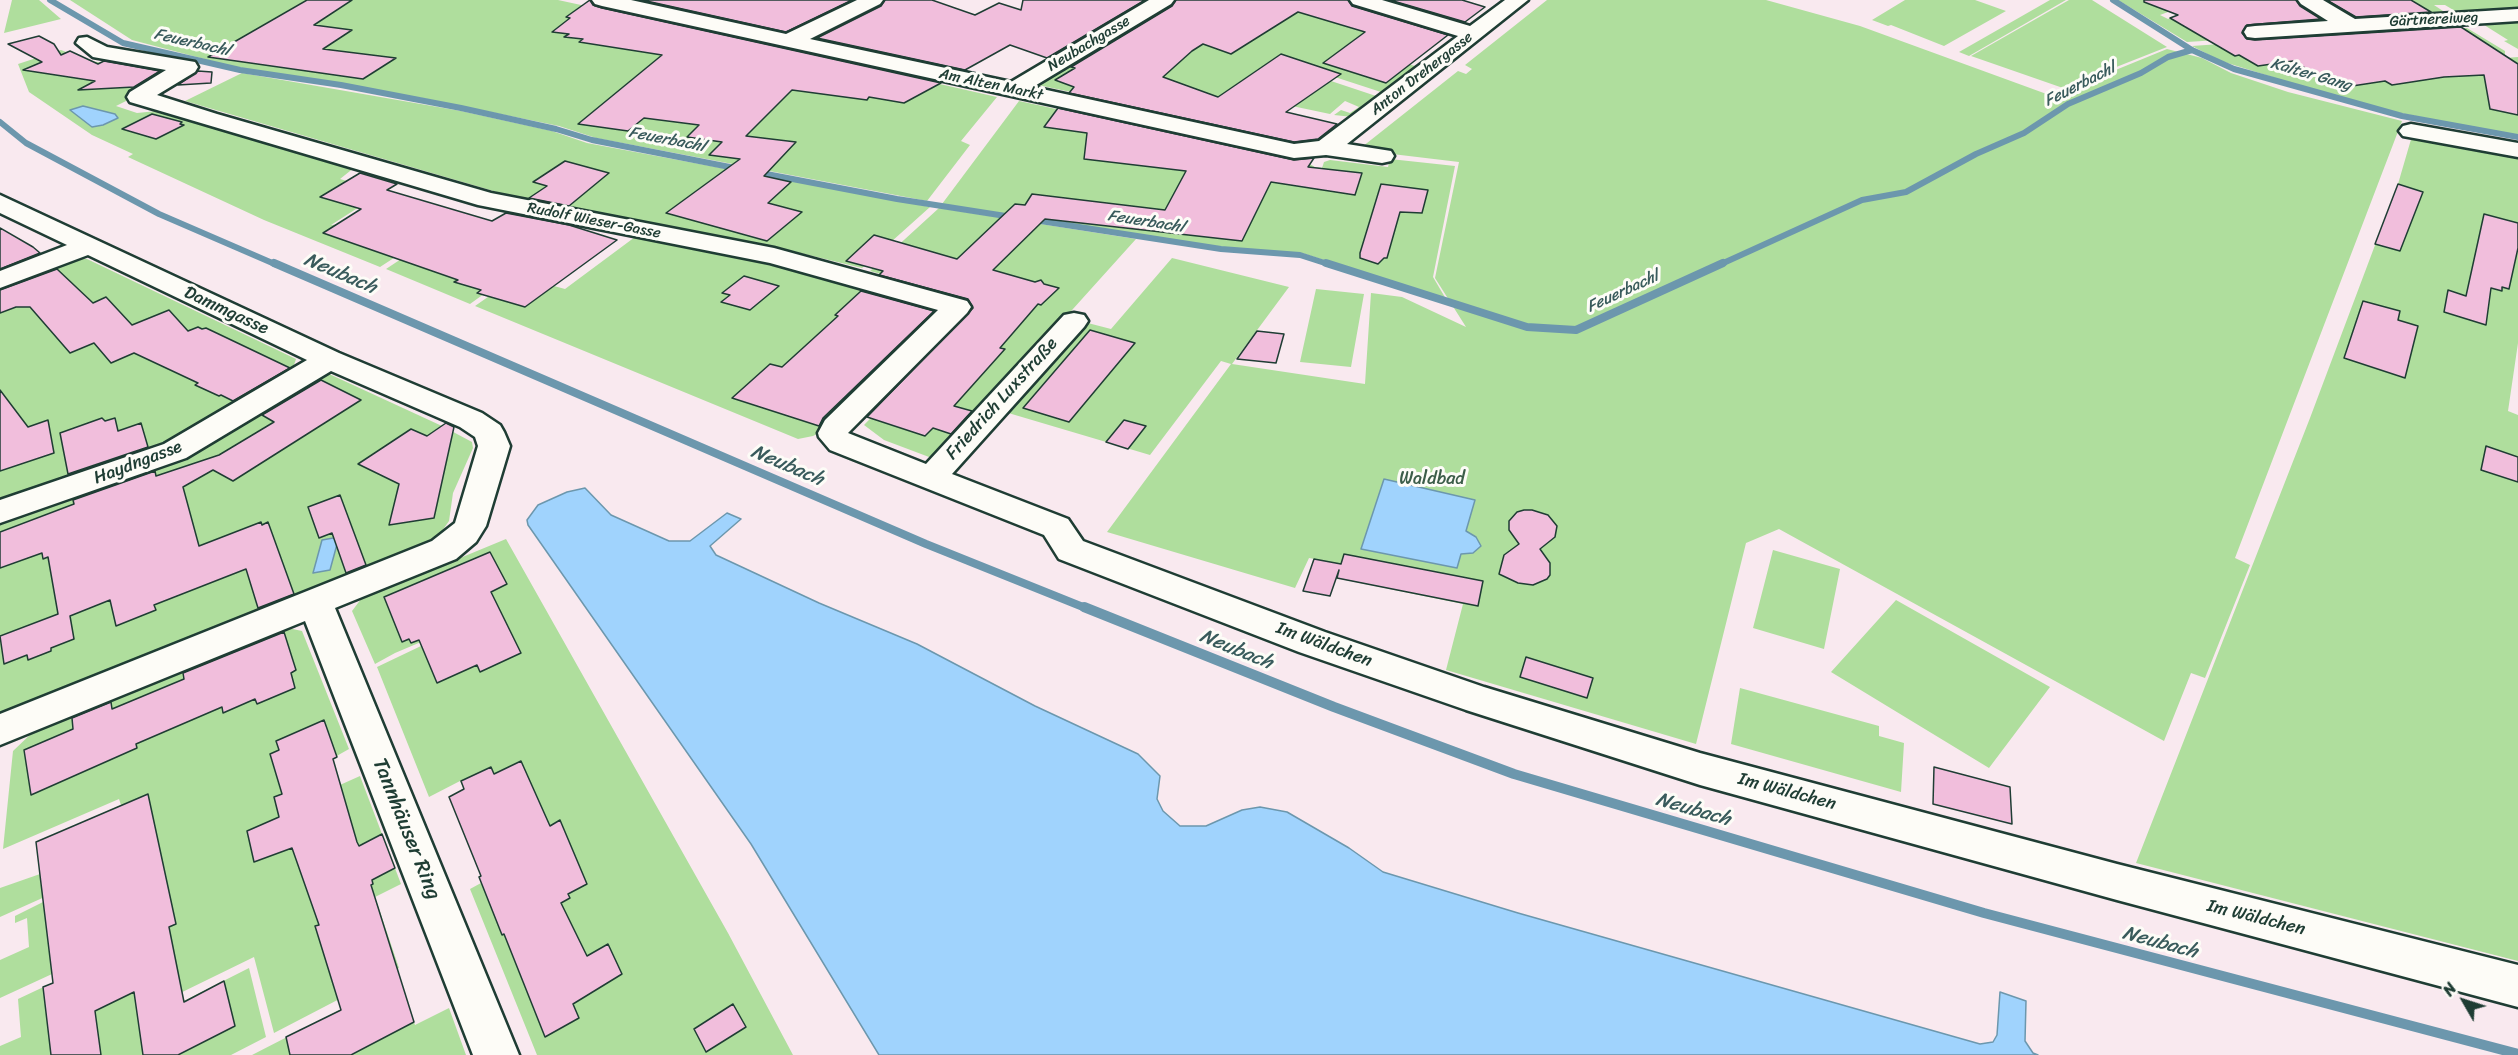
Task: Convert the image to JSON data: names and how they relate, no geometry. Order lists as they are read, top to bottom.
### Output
{
  "streets": {
    "street": [
      "Gärtnereiweg",
      "Neubachgasse",
      "Anton Drehergasse",
      "Am Alten Markt",
      "Rudolf Wieser-Gasse",
      "Dammgasse",
      "Friedrich Luxstraße",
      "Haydngasse",
      "Im Wäldchen",
      "Tannhäuser Ring"
    ]
  },
  "crossings": [
    ["Neubachgasse", "Am Alten Markt"],
    ["Anton Drehergasse", "Am Alten Markt"],
    ["Rudolf Wieser-Gasse", "Friedrich Luxstraße"],
    ["Dammgasse", "Haydngasse"],
    ["Dammgasse", "Tannhäuser Ring"],
    ["Friedrich Luxstraße", "Im Wäldchen"]
  ],
  "water": ["Feuerbachl", "Kalter Gang", "Neubach"],
  "parks": ["Waldbad"],
  "north": "top left"
}
